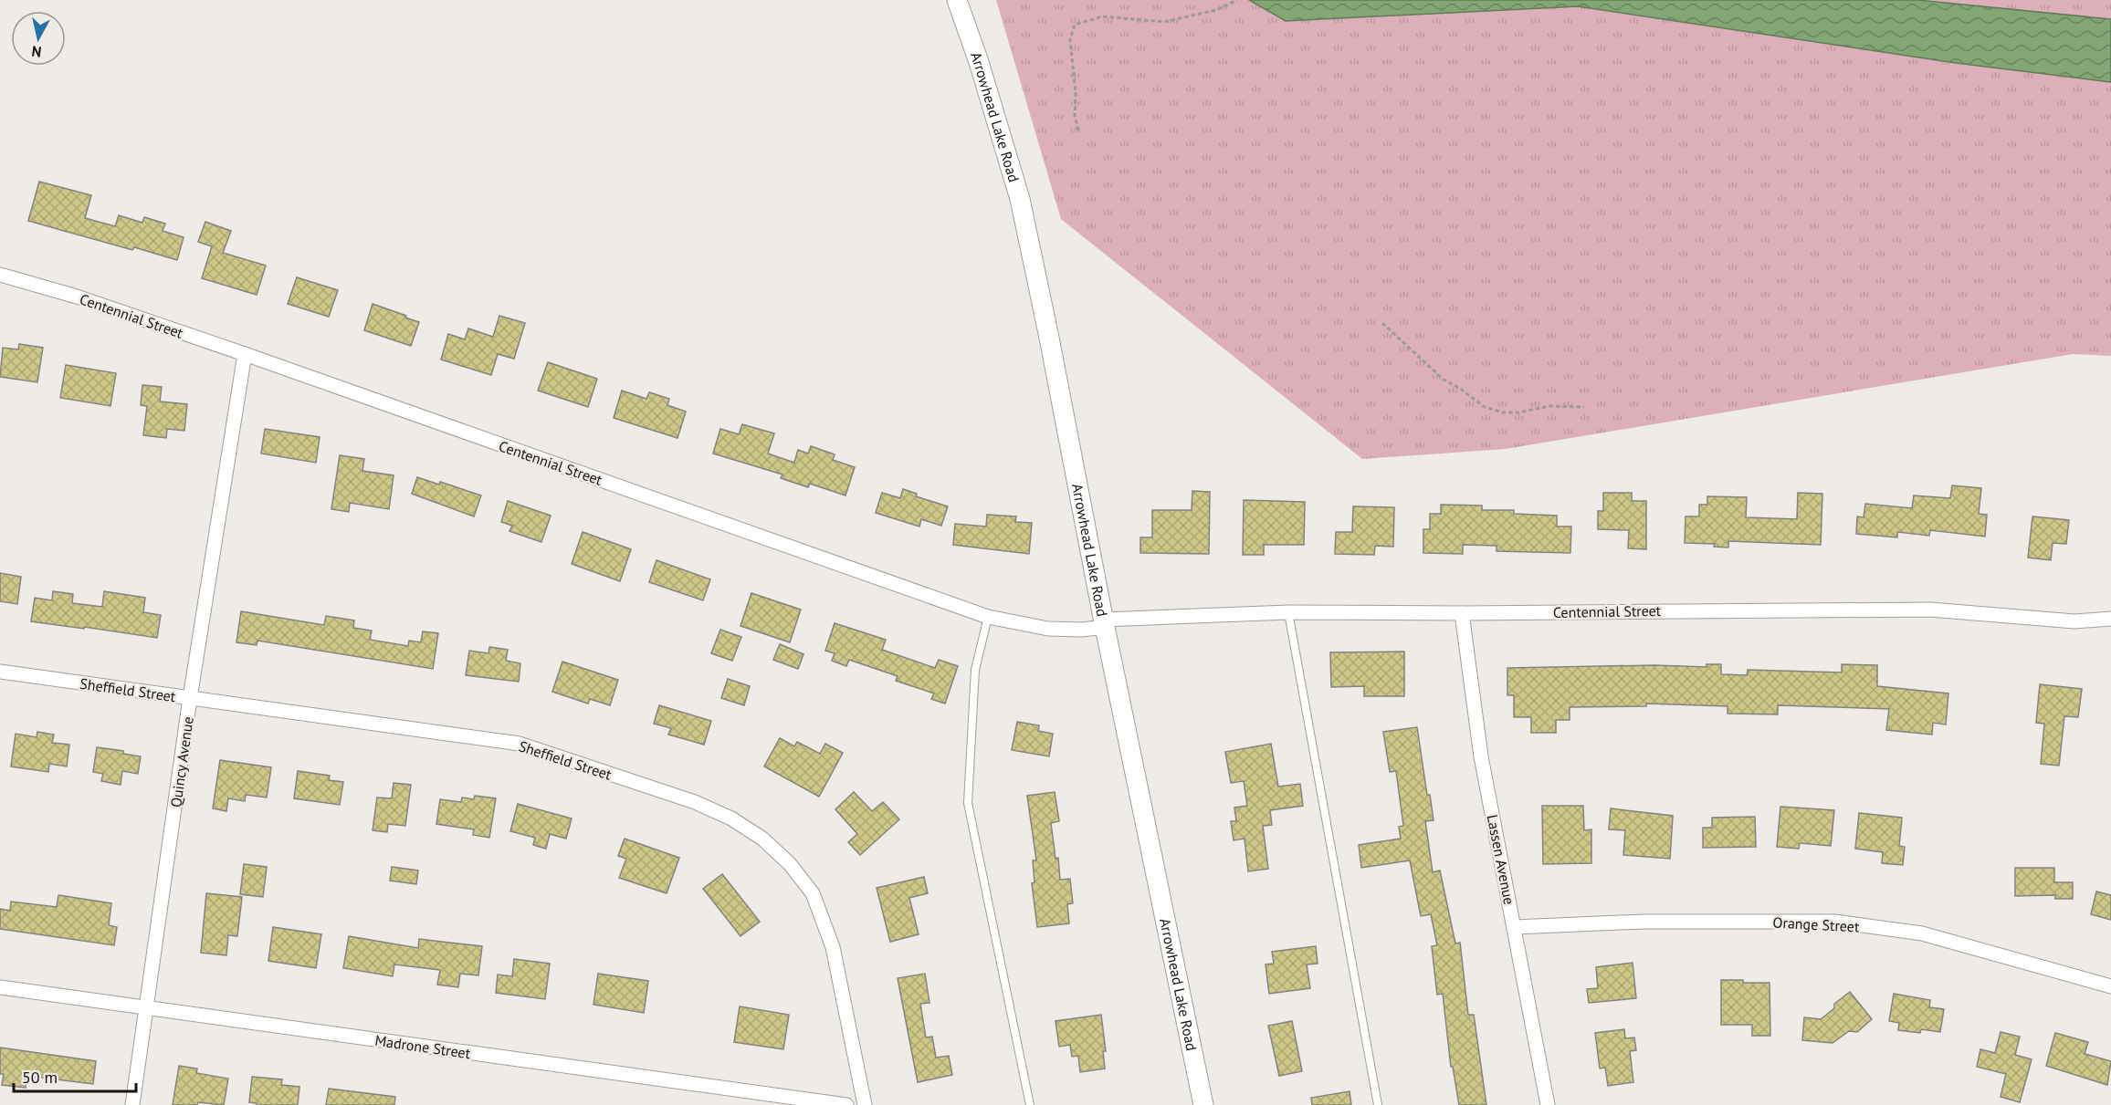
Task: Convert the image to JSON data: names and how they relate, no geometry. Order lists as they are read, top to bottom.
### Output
{
  "streets": {
    "main road": ["Arrowhead Lake Road"],
    "street": [
      "Centennial Street",
      "Sheffield Street",
      "Quincy Avenue",
      "Lassen Avenue",
      "Orange Street",
      "Madrone Street"
    ]
  },
  "crossings": [
    ["Arrowhead Lake Road", "Centennial Street"],
    ["Centennial Street", "Quincy Avenue"],
    ["Centennial Street", "Lassen Avenue"],
    ["Sheffield Street", "Quincy Avenue"],
    ["Quincy Avenue", "Madrone Street"],
    ["Lassen Avenue", "Orange Street"]
  ],
  "scale_bar": "50 m",
  "north": "bottom"
}
